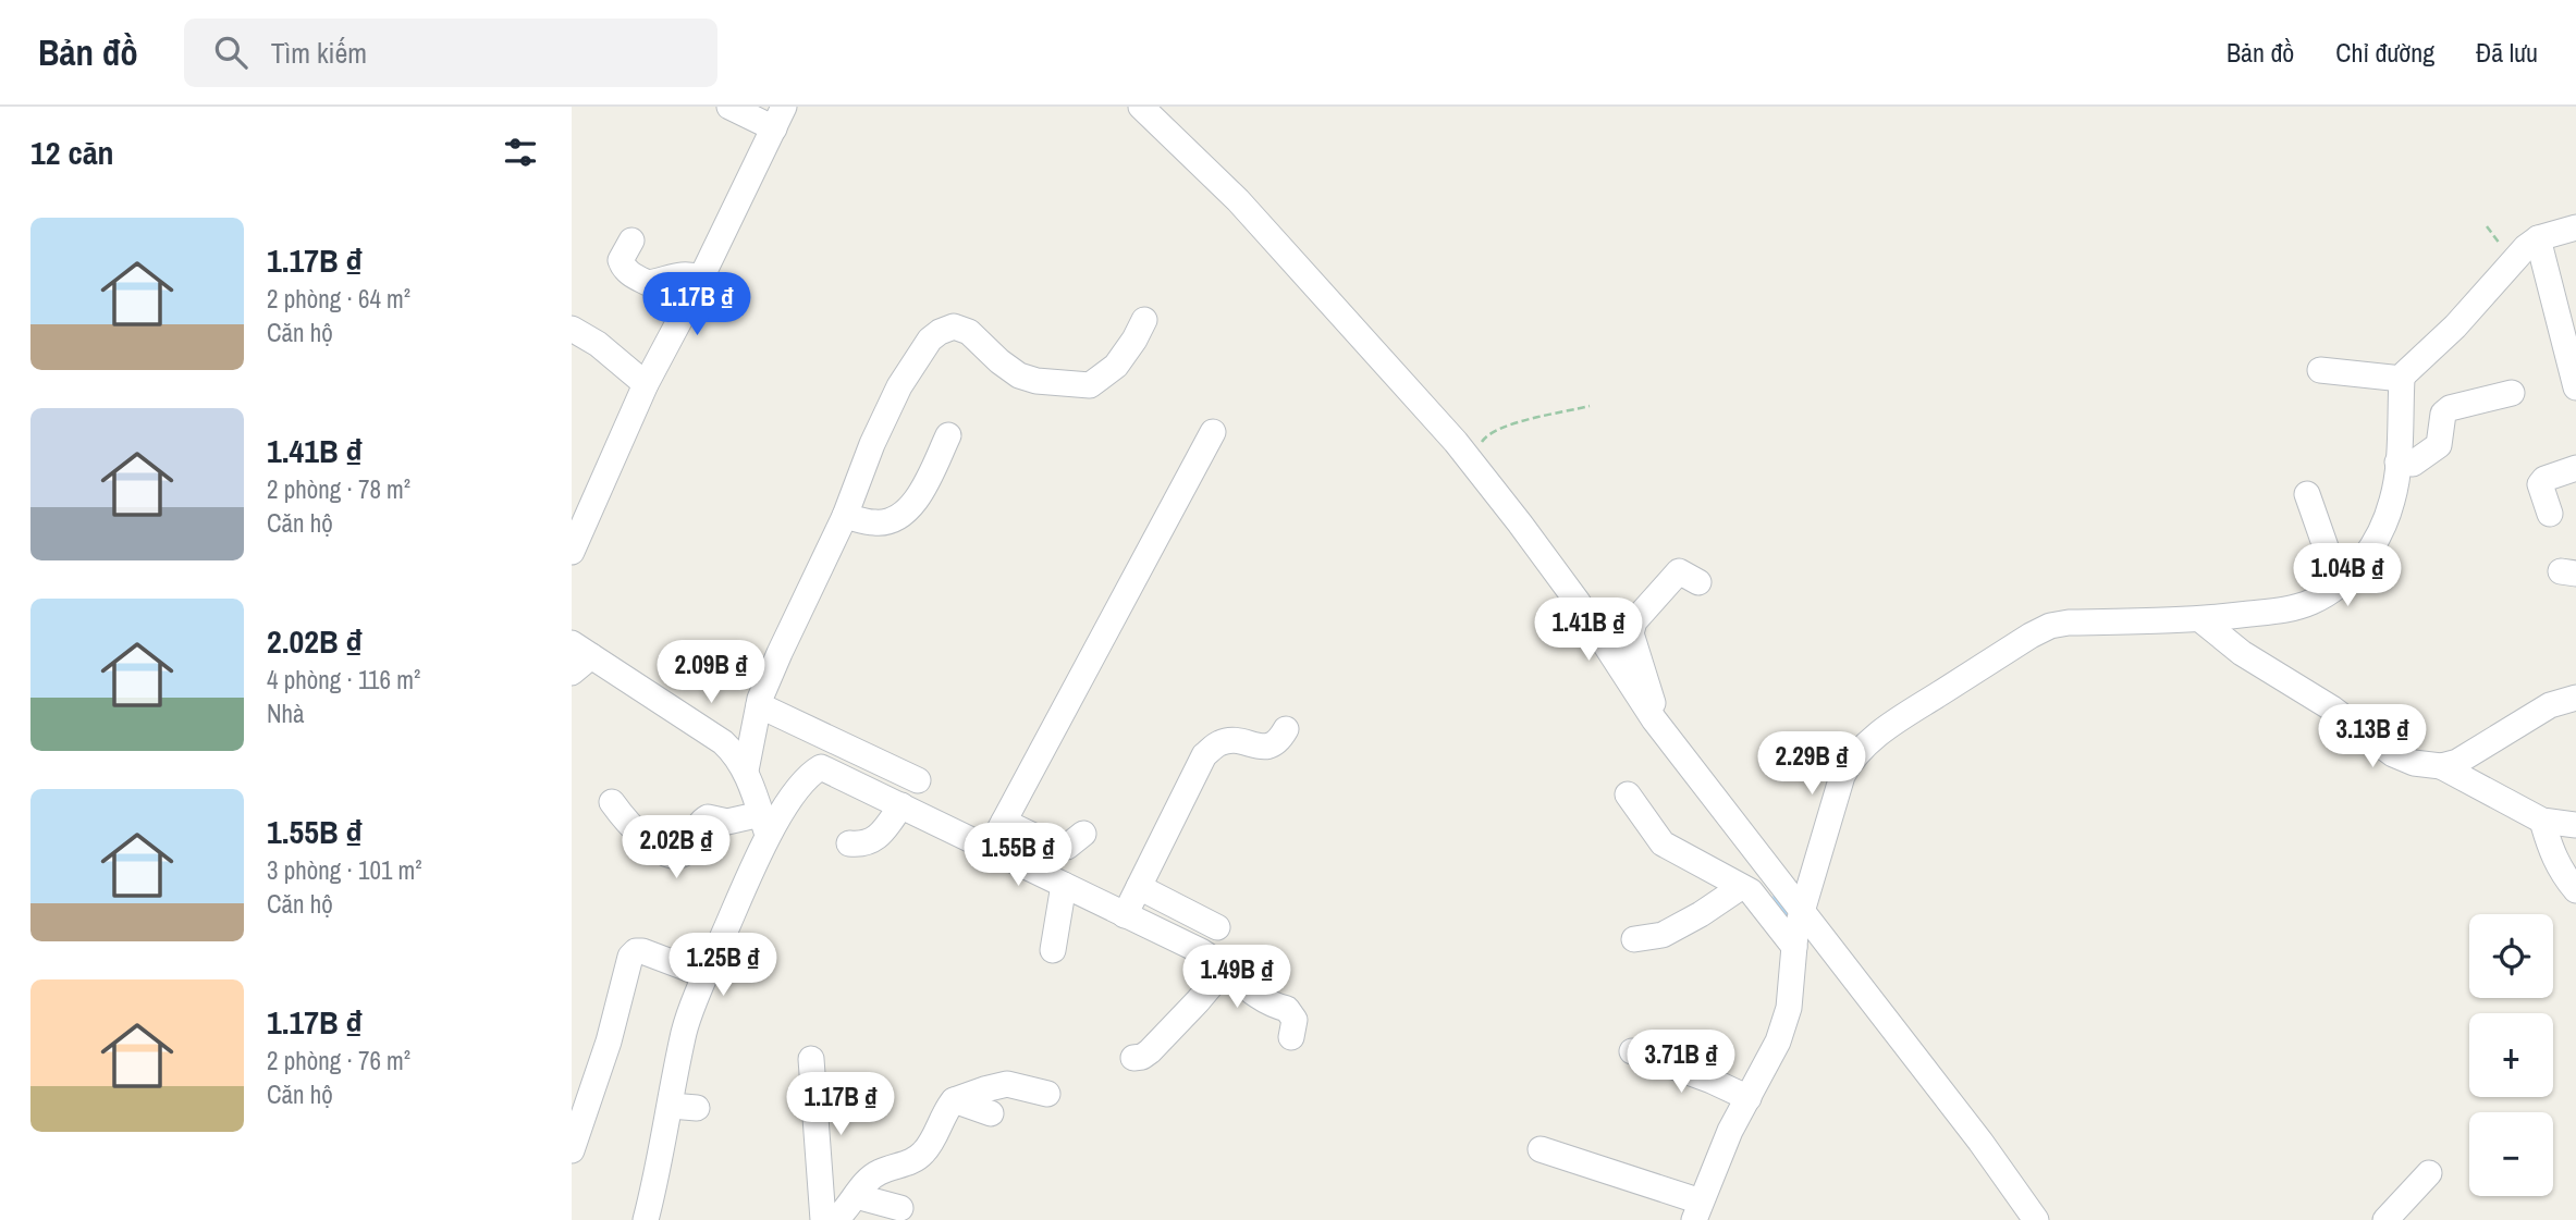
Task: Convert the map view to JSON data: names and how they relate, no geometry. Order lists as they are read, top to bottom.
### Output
{
  "page": {
    "header": "Bản đồ",
    "search": "Tìm kiếm",
    "nav": ["Bản đồ", "Chỉ đường", "Đã lưu"],
    "heading": "12 căn",
    "list": [
      {
        "name": "1.17B ₫",
        "note": "2 phòng · 64 m² · Căn hộ"
      },
      {
        "name": "1.41B ₫",
        "note": "2 phòng · 78 m² · Căn hộ"
      },
      {
        "name": "2.02B ₫",
        "note": "4 phòng · 116 m² · Nhà"
      },
      {
        "name": "1.55B ₫",
        "note": "3 phòng · 101 m² · Căn hộ"
      },
      {
        "name": "1.17B ₫",
        "note": "2 phòng · 76 m² · Căn hộ"
      }
    ],
    "price": [
      "1.17B ₫",
      "1.04B ₫",
      "1.41B ₫",
      "2.09B ₫",
      "3.13B ₫",
      "2.29B ₫",
      "2.02B ₫",
      "1.55B ₫",
      "1.25B ₫",
      "1.49B ₫",
      "3.71B ₫",
      "1.17B ₫"
    ],
    "map_buttons": ["+", "−"]
  }
}
